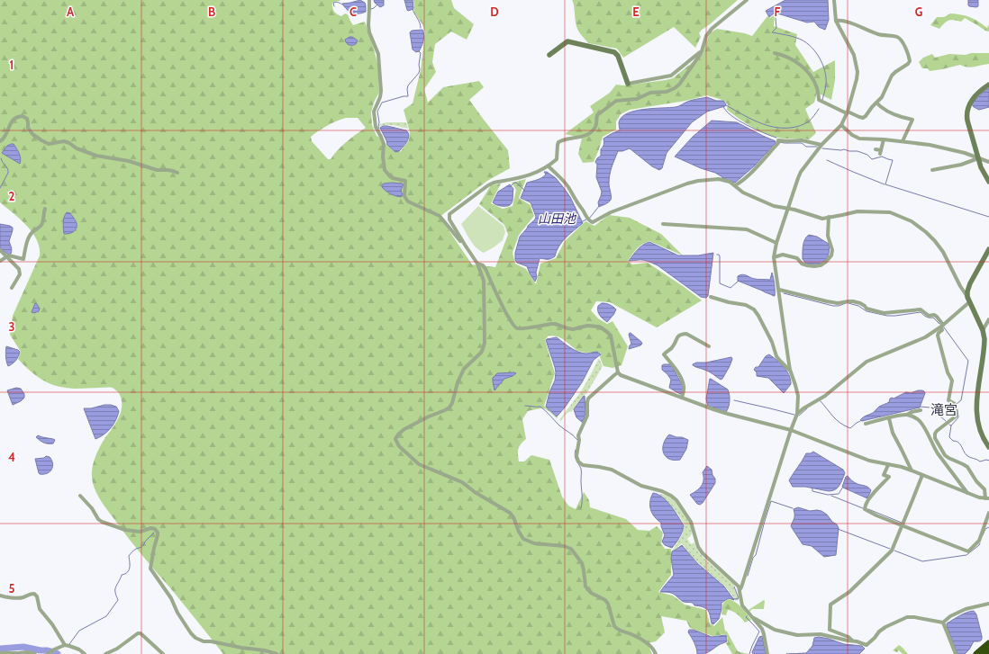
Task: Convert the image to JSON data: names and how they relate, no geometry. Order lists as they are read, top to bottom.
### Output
{
  "districts": ["滝宮"],
  "water": ["山田池"],
  "grid": {
    "columns": [
      "A",
      "B",
      "C",
      "D",
      "E",
      "F",
      "G"
    ],
    "rows": [
      "1",
      "2",
      "3",
      "4",
      "5"
    ]
  }
}
